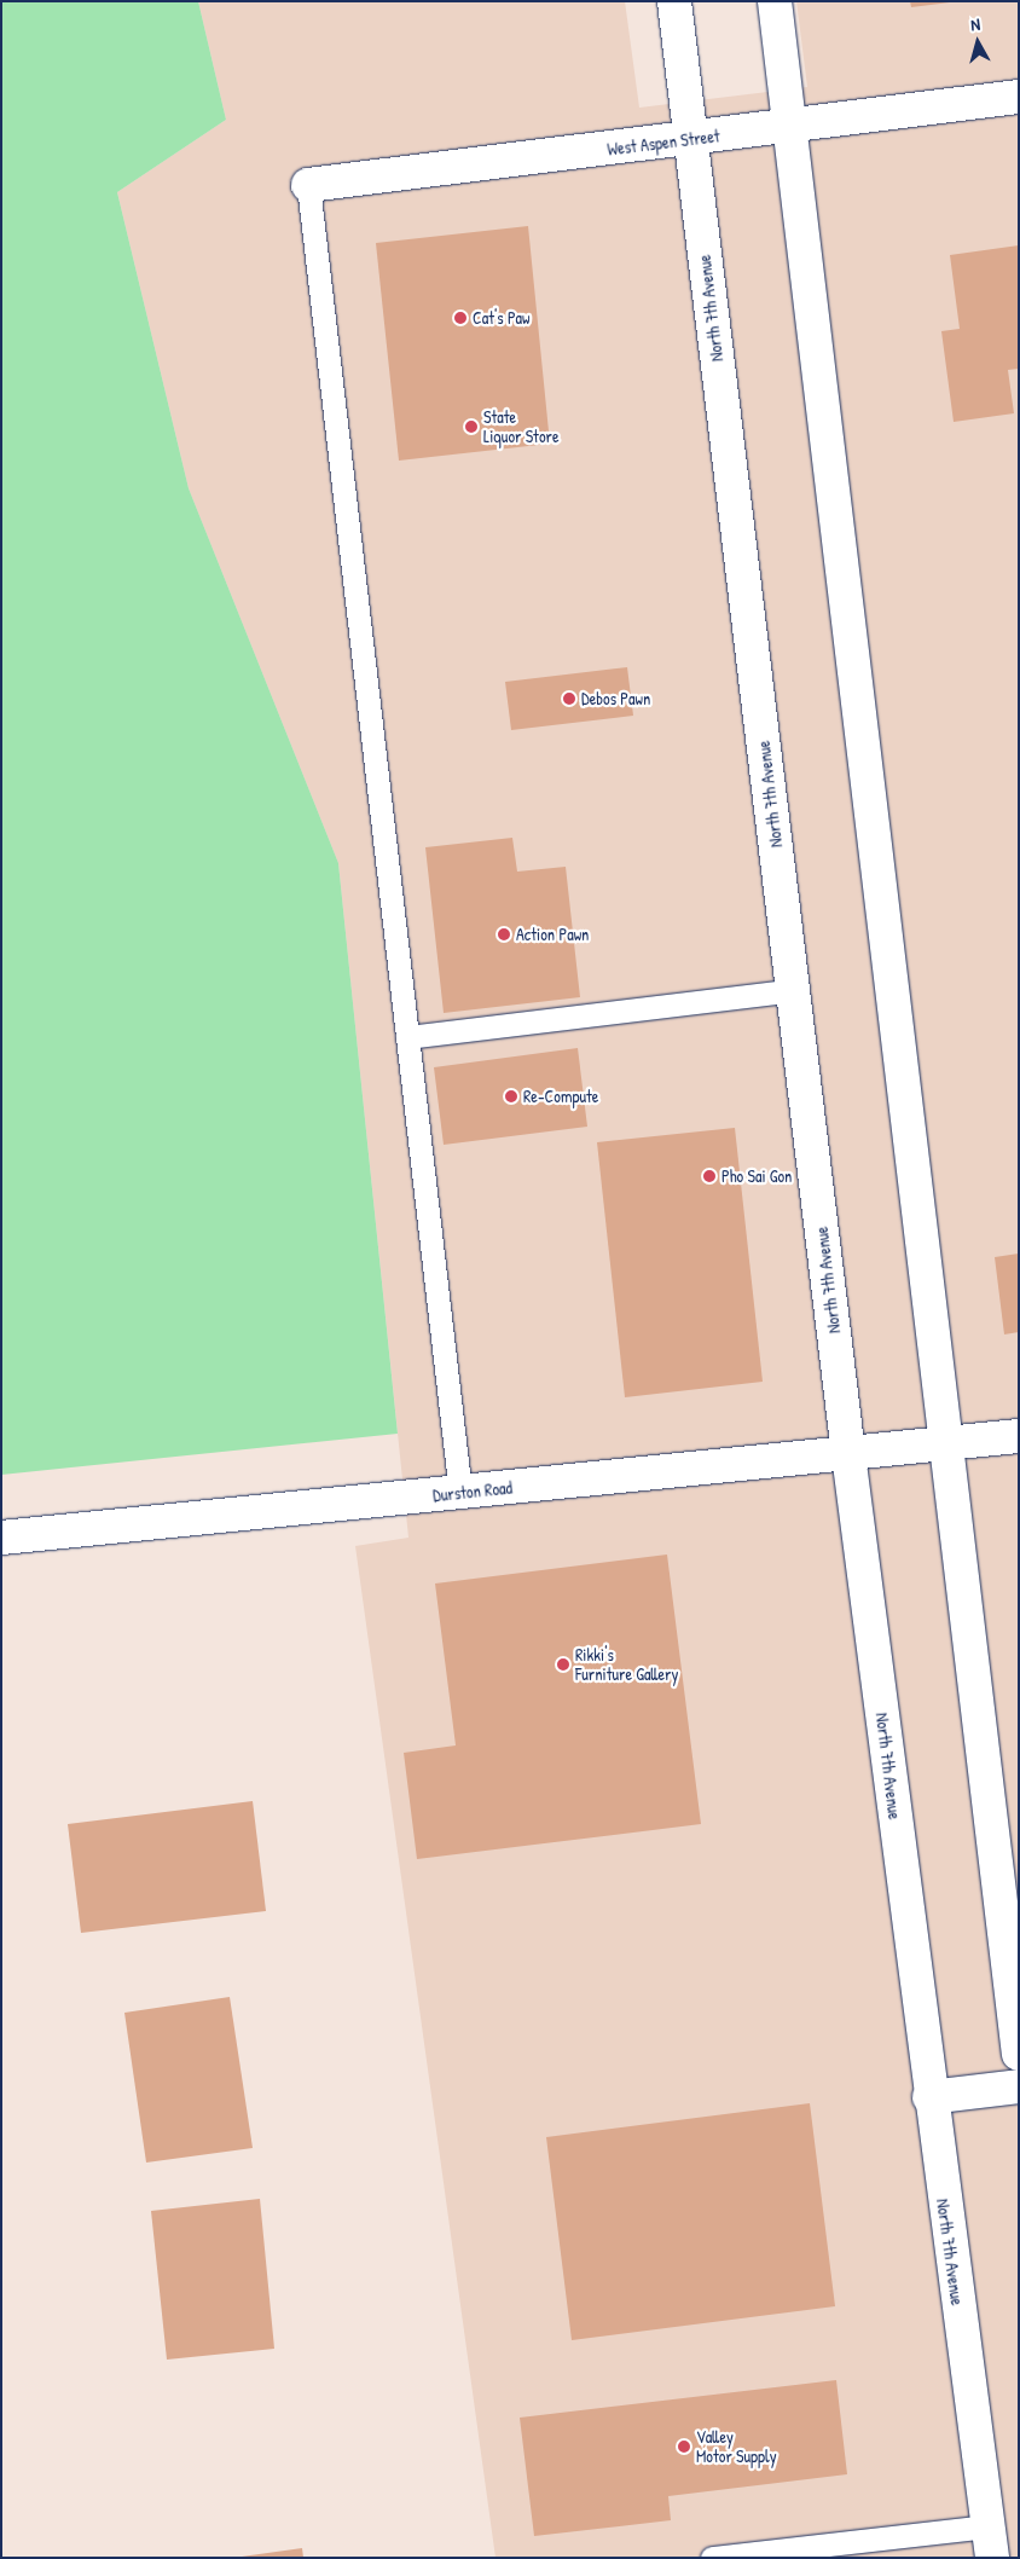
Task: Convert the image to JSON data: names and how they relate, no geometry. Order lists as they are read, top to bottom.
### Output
{
  "streets": {
    "main road": ["West Aspen Street", "North 7th Avenue", "Durston Road"]
  },
  "crossings": [
    ["West Aspen Street", "North 7th Avenue"],
    ["North 7th Avenue", "Durston Road"]
  ],
  "places": [
    "Cat's Paw",
    "State Liquor Store",
    "Debos Pawn",
    "Action Pawn",
    "Re-Compute",
    "Pho Sai Gon",
    "Rikki's Furniture Gallery",
    "Valley Motor Supply"
  ],
  "north": "top"
}
